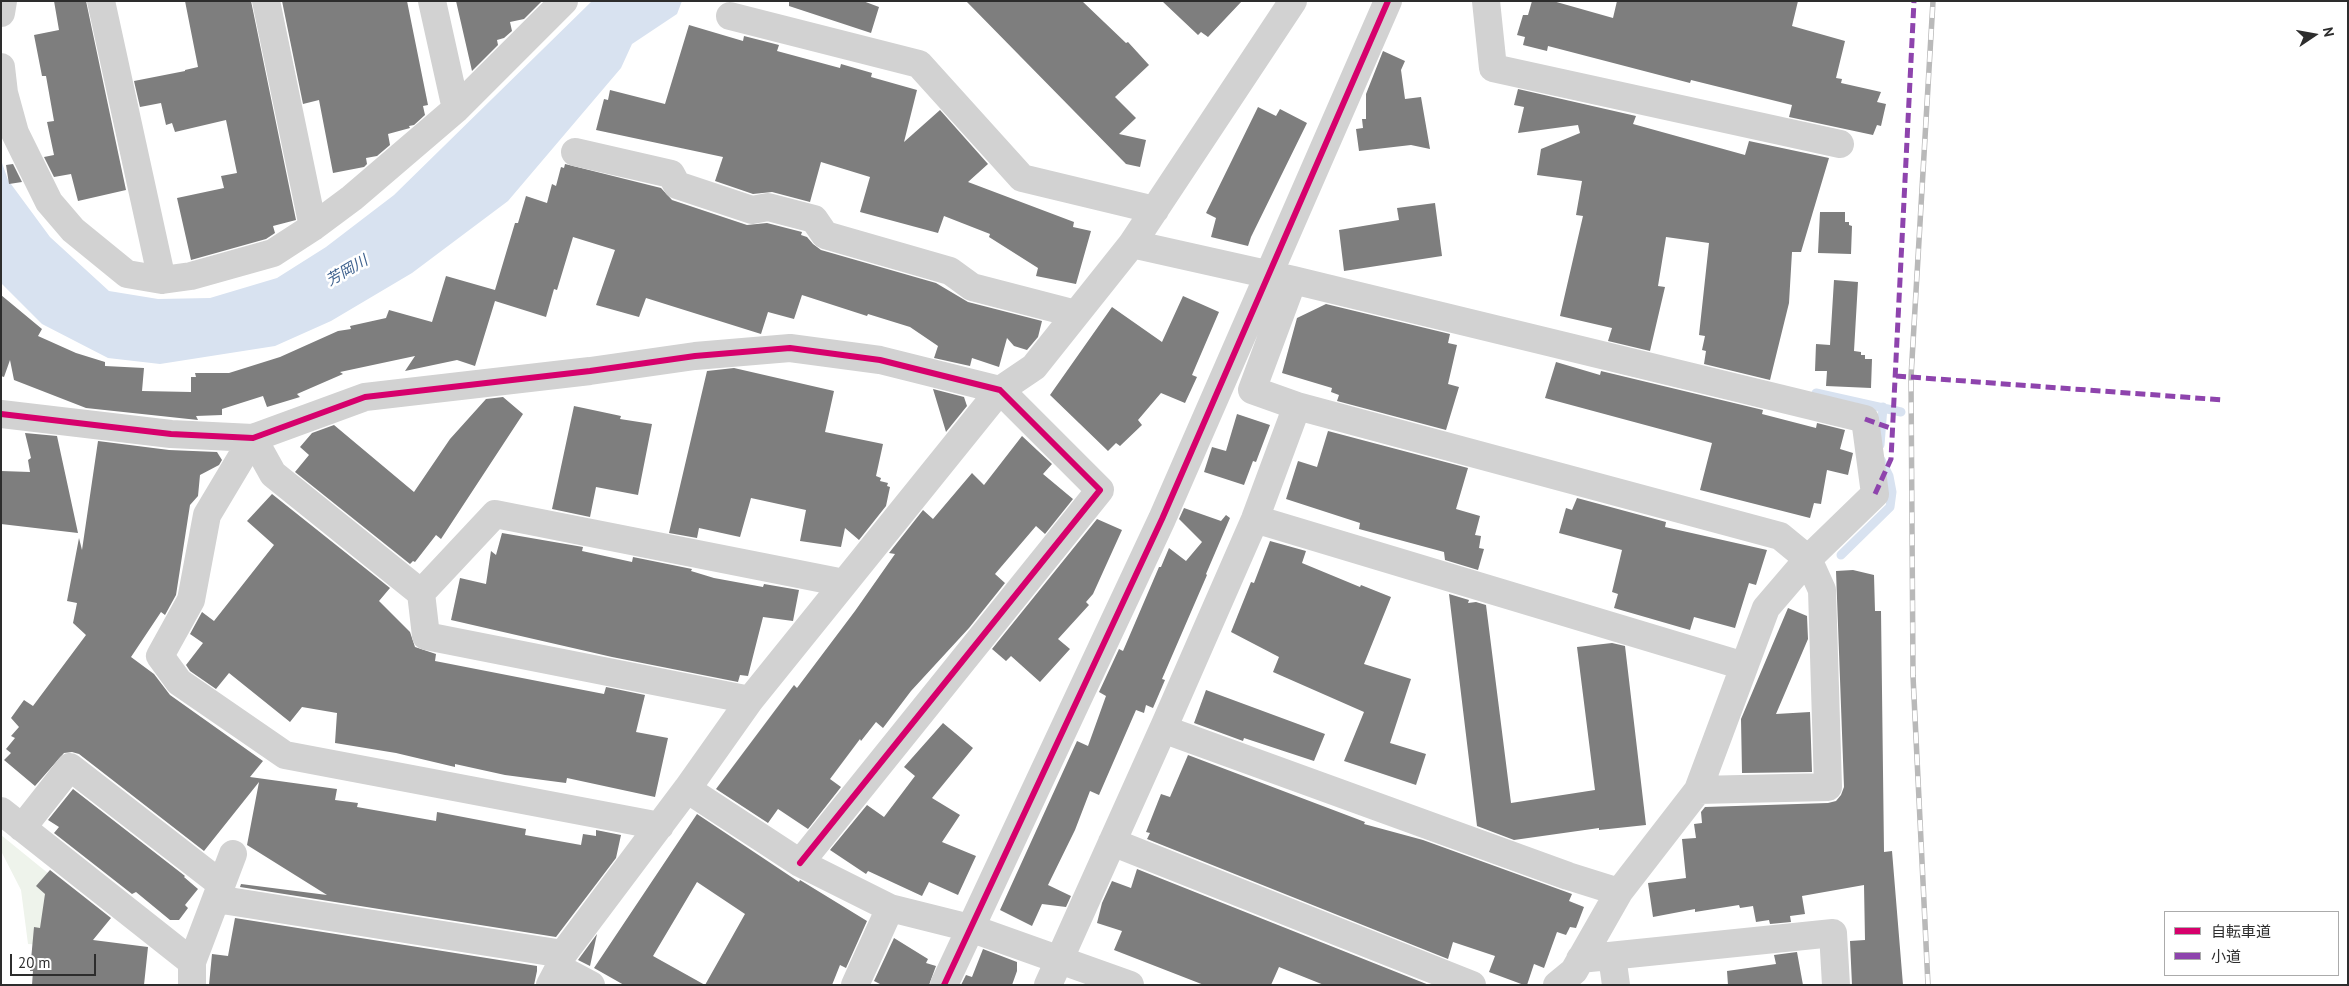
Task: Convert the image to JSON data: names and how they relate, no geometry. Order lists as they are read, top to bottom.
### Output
{
  "water": ["芳岡川"],
  "legend": ["自転車道", "小道"],
  "scale_bar": "20 m",
  "north": "right"
}
